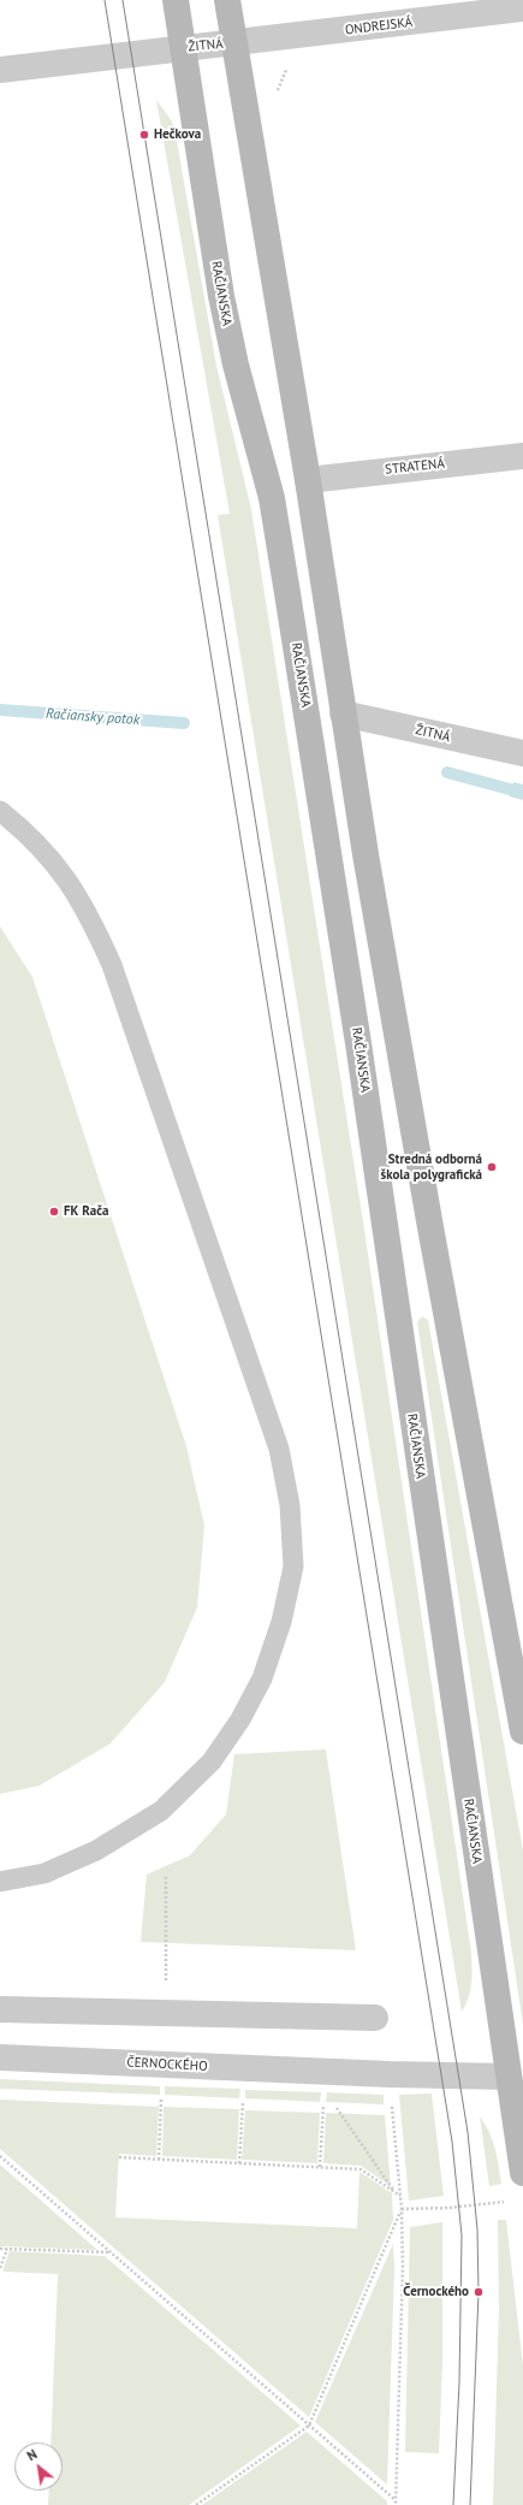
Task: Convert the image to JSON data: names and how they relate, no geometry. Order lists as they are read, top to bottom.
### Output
{
  "streets": {
    "main road": ["ŽITNÁ", "RAČIANSKA"],
    "street": ["ONDREJSKÁ", "STRATENÁ", "ČERNOCKÉHO"]
  },
  "crossings": [
    ["ONDREJSKÁ", "ŽITNÁ"],
    ["ŽITNÁ", "RAČIANSKA"],
    ["RAČIANSKA", "ČERNOCKÉHO"]
  ],
  "water": ["Račiansky potok"],
  "places": [
    "Hečkova",
    "Stredná odborná škola polygrafická",
    "FK Rača",
    "Černockého"
  ],
  "north": "top left"
}
